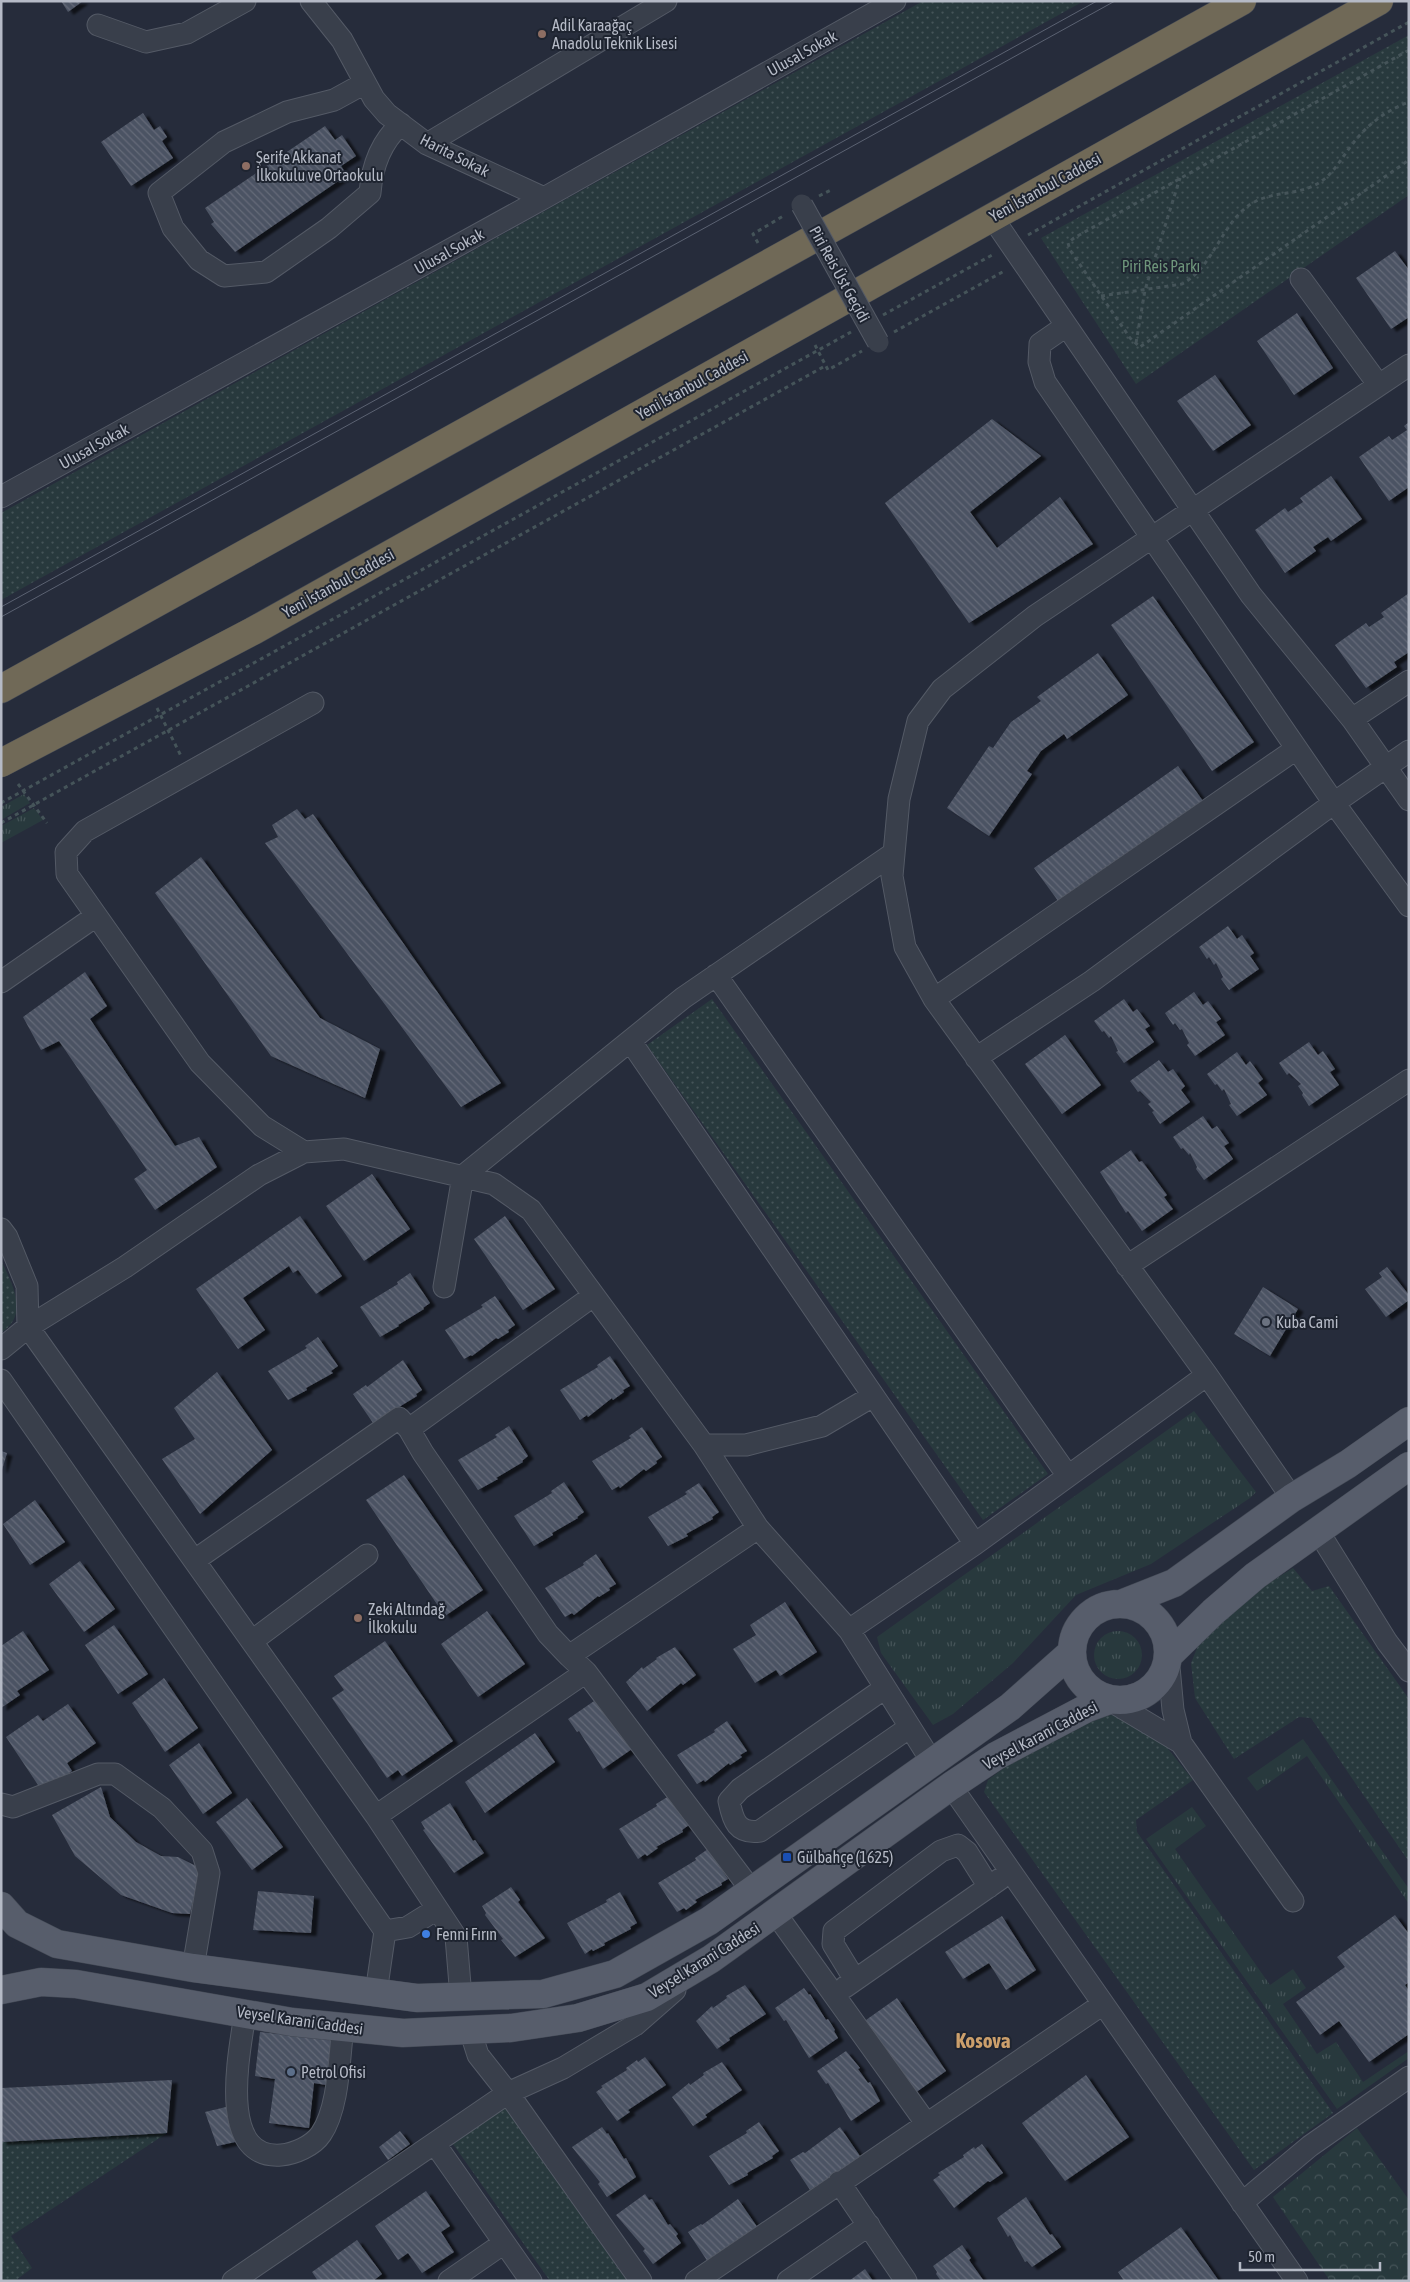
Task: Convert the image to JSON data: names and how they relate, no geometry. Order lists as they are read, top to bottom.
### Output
{
  "streets": {
    "highway": ["Yeni İstanbul Caddesi"],
    "main road": ["Veysel Karani Caddesi"],
    "street": ["Ulusal Sokak", "Harita Sokak", "Piri Reis Üst Geçidi"]
  },
  "crossings": [
    ["Ulusal Sokak", "Harita Sokak"]
  ],
  "districts": ["Kosova"],
  "parks": ["Piri Reis Parkı"],
  "places": {
    "other": [
      "Adil Karaağaç Anadolu Teknik Lisesi",
      "Şerife Akkanat İlkokulu ve Ortaokulu",
      "Kuba Cami",
      "Zeki Altındağ İlkokulu",
      "Fenni Fırın",
      "Petrol Ofisi"
    ],
    "transit": ["Gülbahçe (1625)"]
  },
  "scale_bar": "50 m"
}
